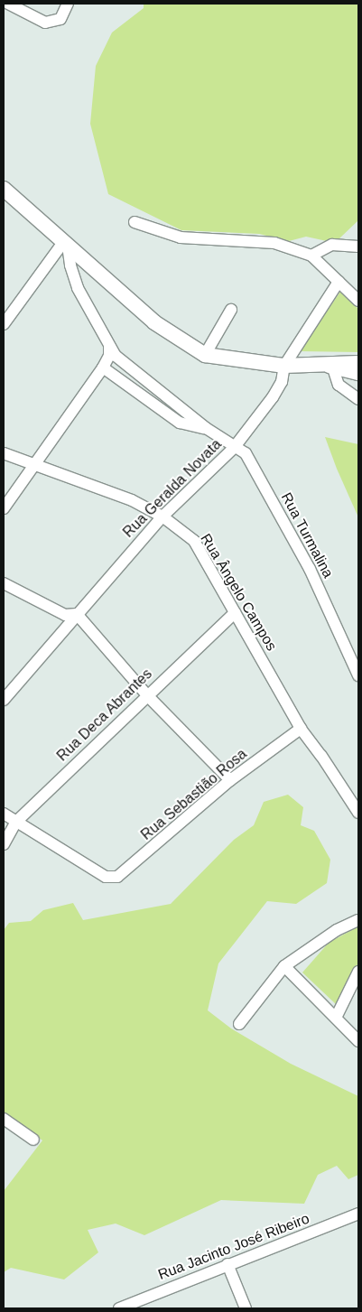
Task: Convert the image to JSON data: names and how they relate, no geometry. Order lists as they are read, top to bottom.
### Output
{
  "streets": {
    "street": [
      "Rua Geralda Novata",
      "Rua Turmalina",
      "Rua Ângelo Campos",
      "Rua Deca Abrantes",
      "Rua Sebastião Rosa",
      "Rua Jacinto José Ribeiro"
    ]
  },
  "crossings": [
    ["Rua Geralda Novata", "Rua Turmalina"],
    ["Rua Geralda Novata", "Rua Ângelo Campos"],
    ["Rua Ângelo Campos", "Rua Deca Abrantes"],
    ["Rua Ângelo Campos", "Rua Sebastião Rosa"],
    ["Rua Deca Abrantes", "Rua Sebastião Rosa"]
  ]
}
